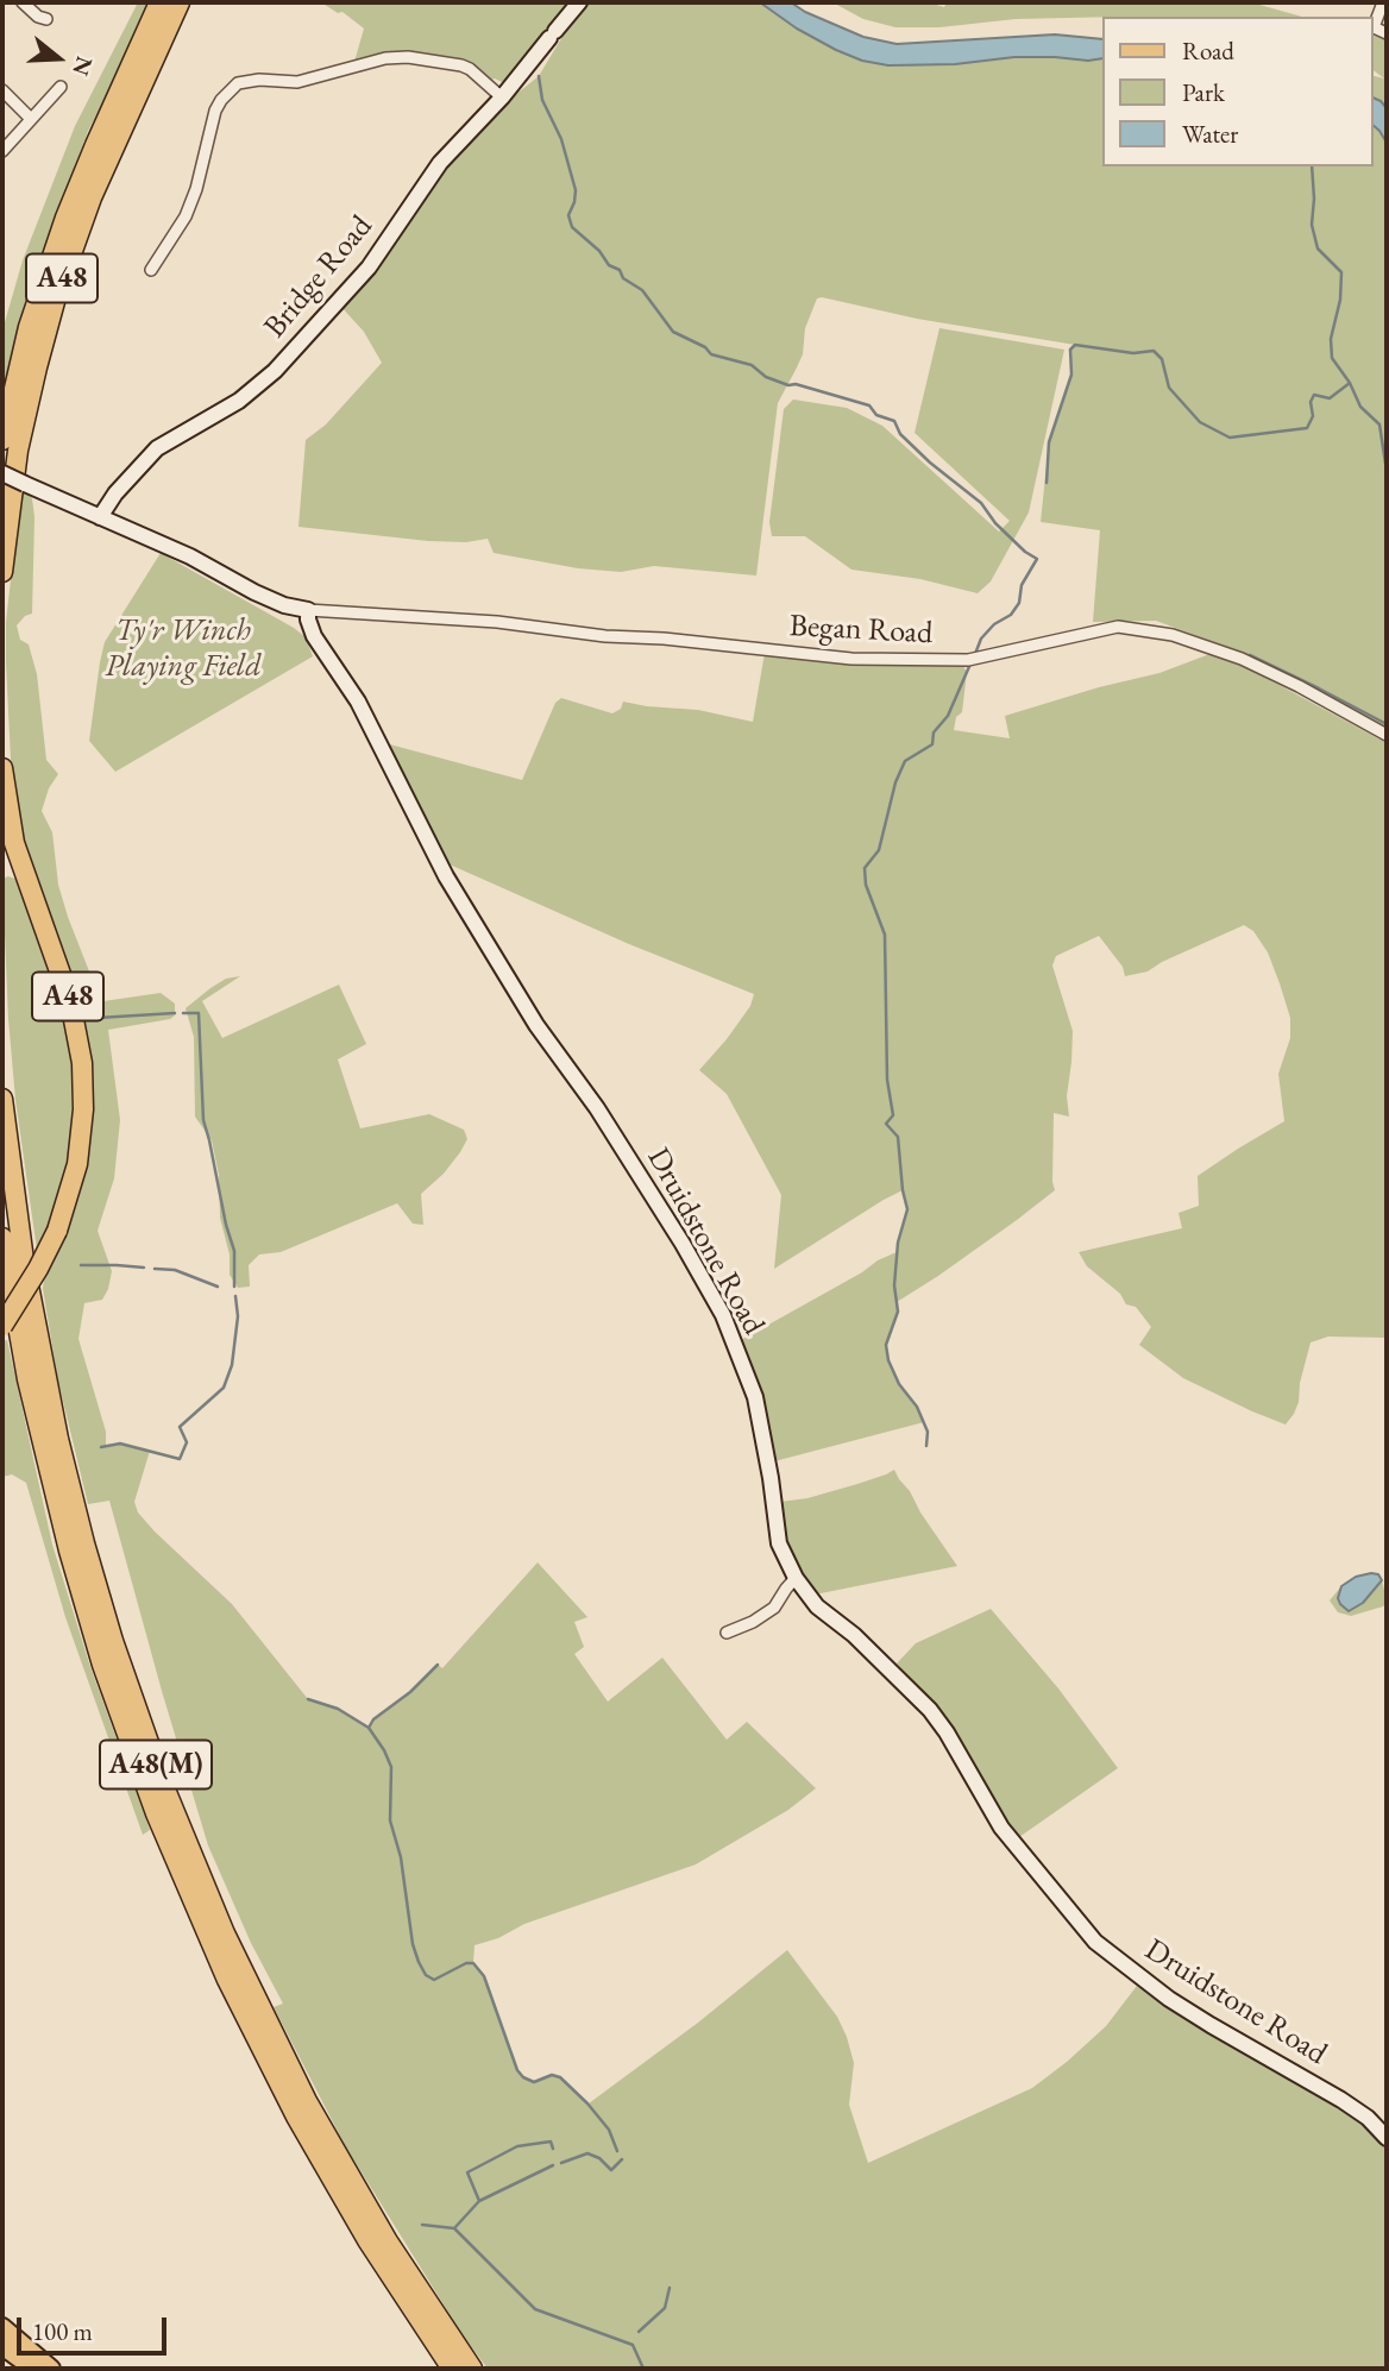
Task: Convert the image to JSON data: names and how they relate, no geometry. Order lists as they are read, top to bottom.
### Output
{
  "streets": {
    "highway": ["A48", "A48(M)"],
    "street": ["Bridge Road", "Began Road", "Druidstone Road"]
  },
  "crossings": [
    ["Began Road", "Druidstone Road"]
  ],
  "parks": ["Ty'r Winch Playing Field"],
  "legend": ["Road", "Park", "Water"],
  "scale_bar": "100 m",
  "north": "right"
}
